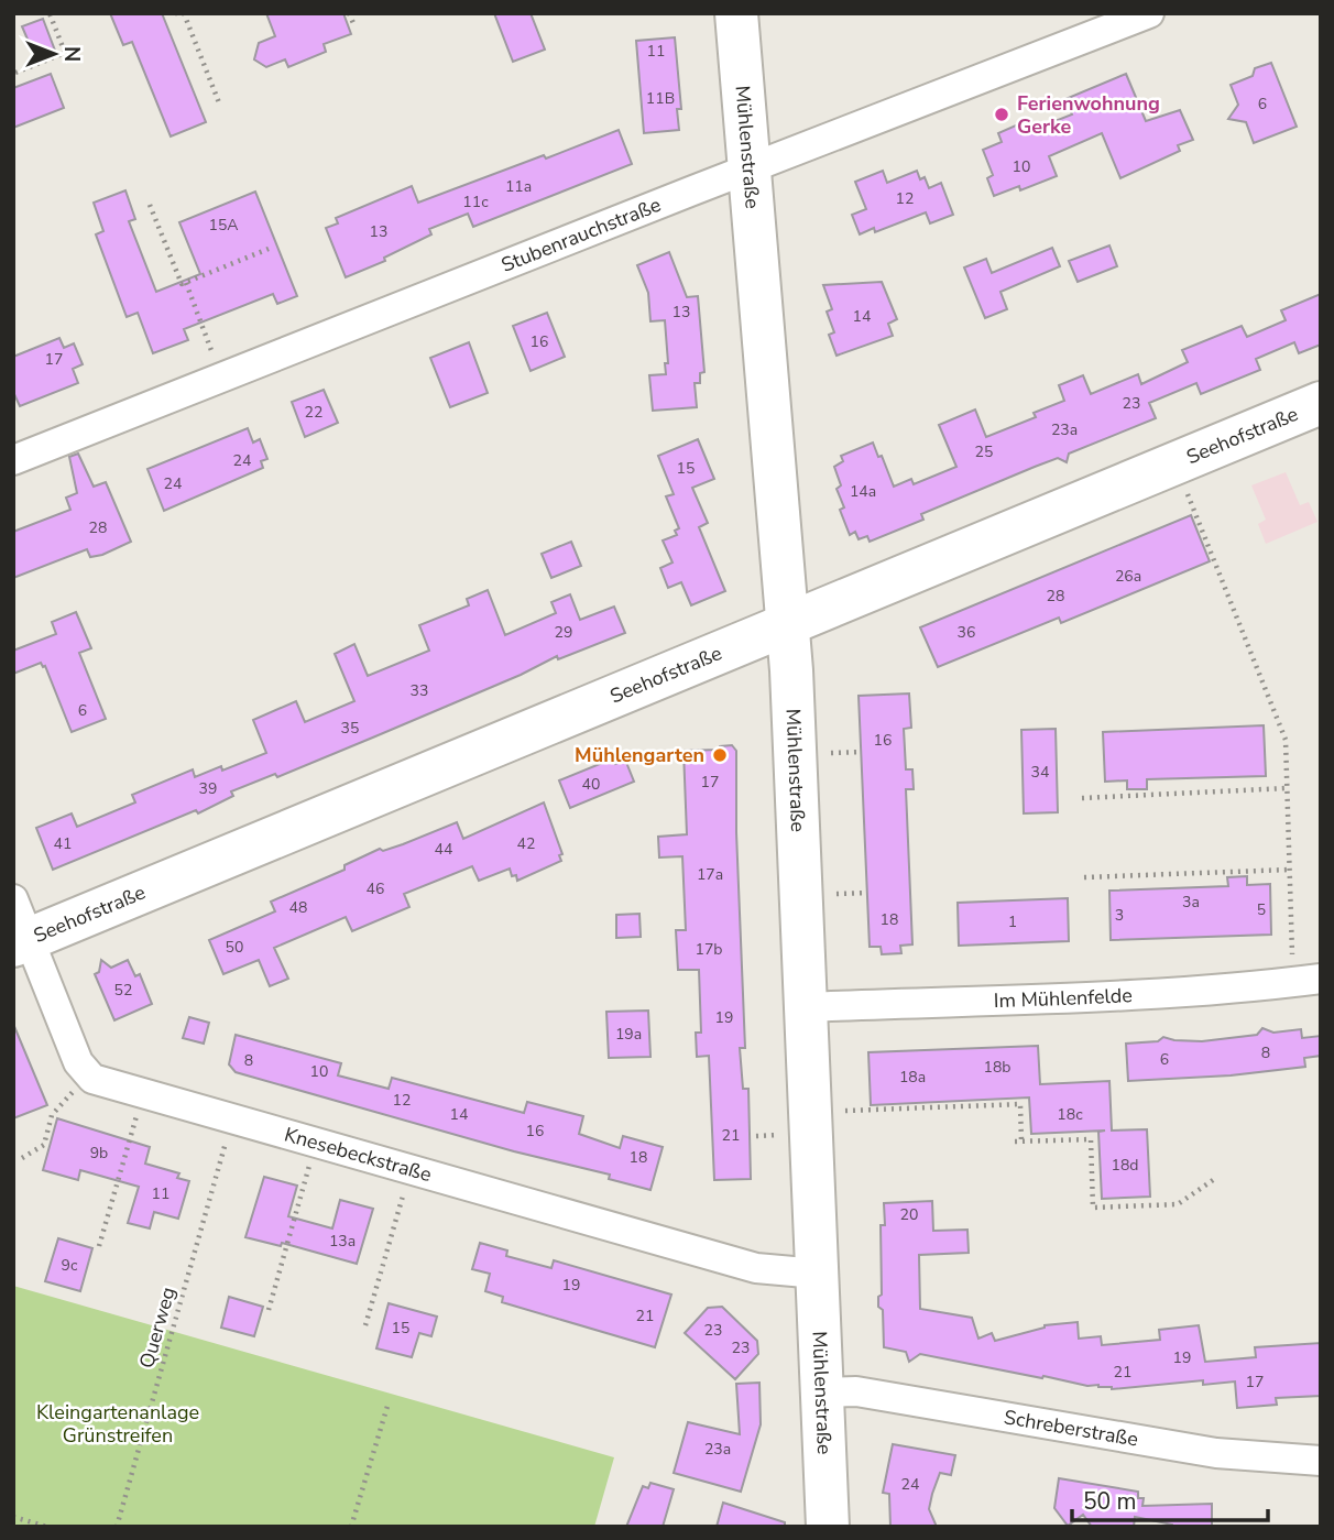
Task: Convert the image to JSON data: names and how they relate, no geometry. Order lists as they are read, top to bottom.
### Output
{
  "streets": {
    "street": [
      "Mühlenstraße",
      "Stubenrauchstraße",
      "Seehofstraße",
      "Im Mühlenfelde",
      "Knesebeckstraße",
      "Schreberstraße"
    ],
    "path": ["Querweg"]
  },
  "crossings": [
    ["Mühlenstraße", "Stubenrauchstraße"],
    ["Mühlenstraße", "Seehofstraße"],
    ["Mühlenstraße", "Im Mühlenfelde"],
    ["Mühlenstraße", "Knesebeckstraße"],
    ["Mühlenstraße", "Schreberstraße"],
    ["Seehofstraße", "Knesebeckstraße"]
  ],
  "parks": ["Kleingartenanlage Grünstreifen"],
  "places": ["Ferienwohnung Gerke", "Mühlengarten"],
  "house_numbers": [
    "11",
    "11B",
    "6",
    "10",
    "11a",
    "12",
    "11c",
    "15A",
    "13",
    "13",
    "14",
    "16",
    "17",
    "23",
    "22",
    "23a",
    "25",
    "24",
    "15",
    "24",
    "14a",
    "28",
    "26a",
    "28",
    "29",
    "36",
    "33",
    "6",
    "35",
    "16",
    "34",
    "17",
    "40",
    "39",
    "41",
    "42",
    "44",
    "17a",
    "46",
    "3a",
    "48",
    "5",
    "3",
    "18",
    "1",
    "50",
    "17b",
    "52",
    "19",
    "19a",
    "8",
    "6",
    "8",
    "18b",
    "10",
    "18a",
    "12",
    "14",
    "18c",
    "16",
    "21",
    "9b",
    "18",
    "18d",
    "11",
    "20",
    "13a",
    "9c",
    "19",
    "21",
    "15",
    "23",
    "23",
    "19",
    "21",
    "17",
    "23a",
    "24"
  ],
  "scale_bar": "50 m",
  "north": "right"
}
